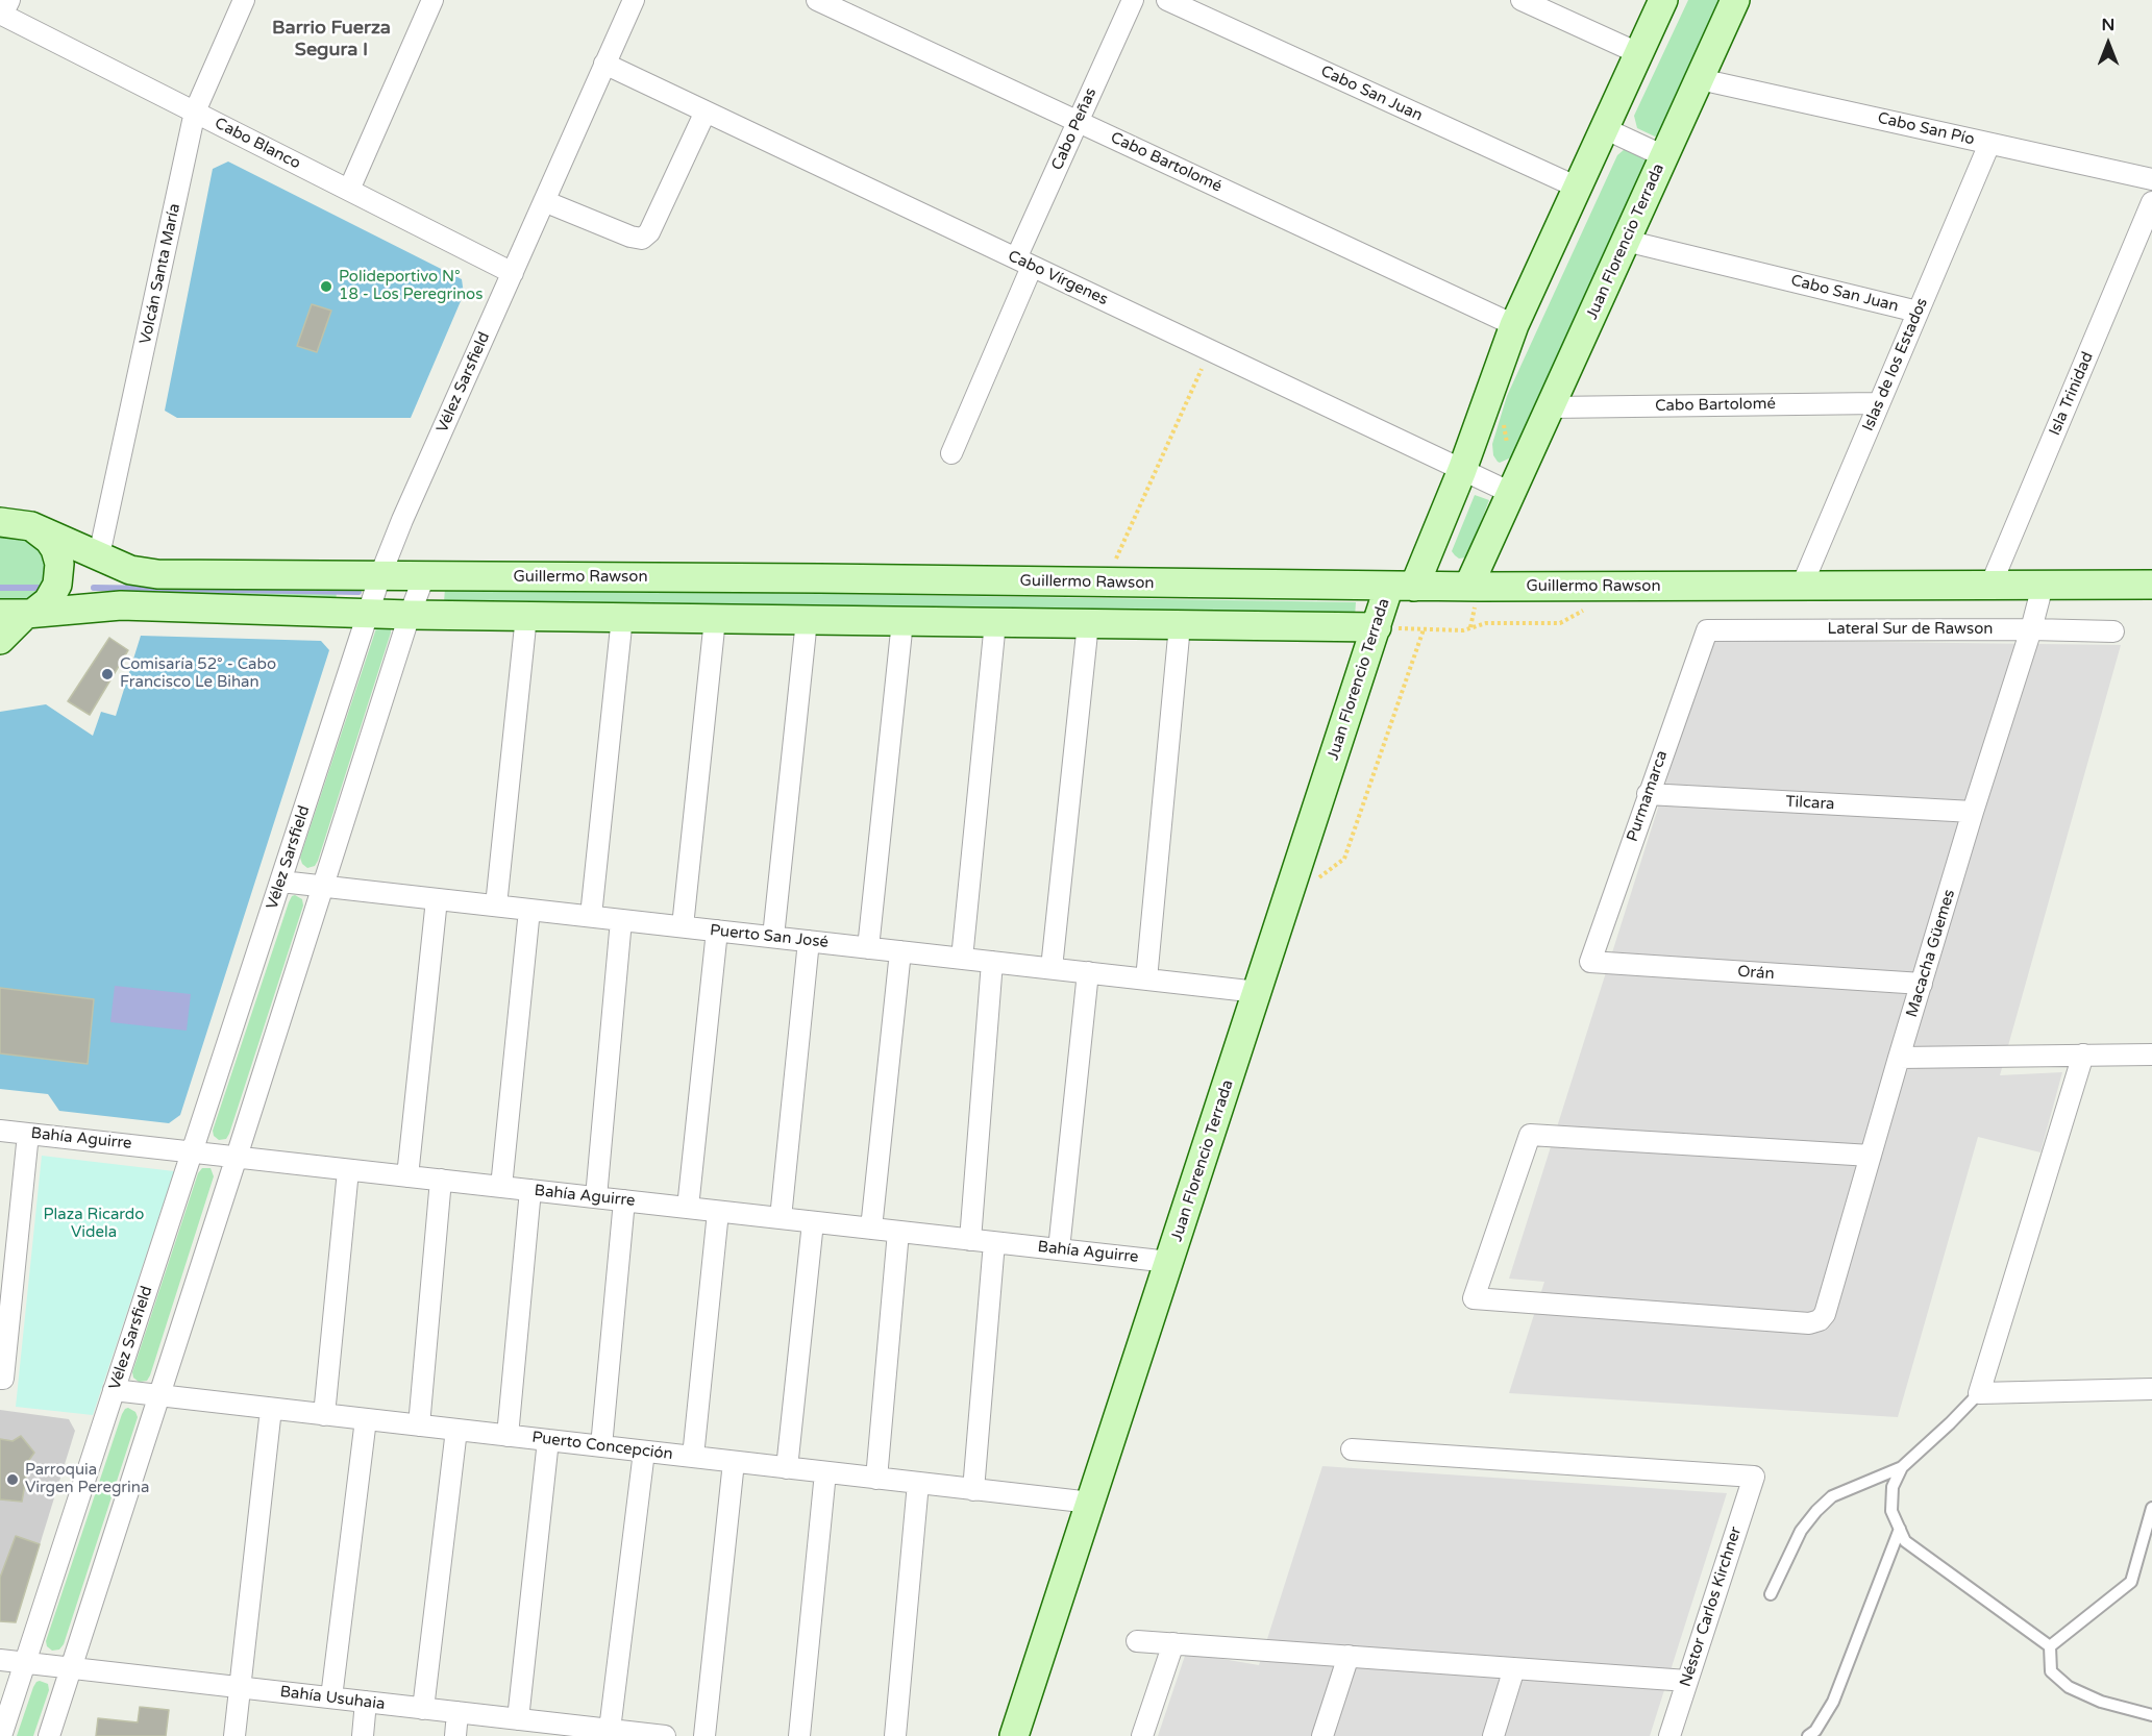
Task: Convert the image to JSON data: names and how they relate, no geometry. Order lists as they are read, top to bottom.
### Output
{
  "streets": {
    "main road": ["Juan Florencio Terrada", "Guillermo Rawson"],
    "street": [
      "Cabo San Juan",
      "Cabo Peñas",
      "Cabo San Pío",
      "Cabo Blanco",
      "Cabo Bartolomé",
      "Volcán Santa María",
      "Cabo Vírgenes",
      "Islas de los Estados",
      "Vélez Sarsfield",
      "Isla Trinidad",
      "Lateral Sur de Rawson",
      "Purmamarca",
      "Tilcara",
      "Puerto San José",
      "Macacha Güemes",
      "Orán",
      "Bahía Aguirre",
      "Puerto Concepción",
      "Néstor Carlos Kirchner",
      "Bahía Usuhaia"
    ]
  },
  "crossings": [
    ["Cabo San Juan", "Juan Florencio Terrada"],
    ["Cabo San Juan", "Islas de los Estados"],
    ["Cabo Peñas", "Cabo Bartolomé"],
    ["Cabo Peñas", "Cabo Vírgenes"],
    ["Cabo San Pío", "Juan Florencio Terrada"],
    ["Cabo San Pío", "Islas de los Estados"],
    ["Cabo Blanco", "Volcán Santa María"],
    ["Cabo Blanco", "Vélez Sarsfield"],
    ["Cabo Bartolomé", "Juan Florencio Terrada"],
    ["Cabo Bartolomé", "Islas de los Estados"],
    ["Juan Florencio Terrada", "Cabo Vírgenes"],
    ["Juan Florencio Terrada", "Guillermo Rawson"],
    ["Juan Florencio Terrada", "Puerto San José"],
    ["Juan Florencio Terrada", "Bahía Aguirre"],
    ["Juan Florencio Terrada", "Puerto Concepción"],
    ["Volcán Santa María", "Guillermo Rawson"],
    ["Cabo Vírgenes", "Vélez Sarsfield"],
    ["Islas de los Estados", "Guillermo Rawson"],
    ["Vélez Sarsfield", "Guillermo Rawson"],
    ["Vélez Sarsfield", "Puerto San José"],
    ["Vélez Sarsfield", "Bahía Aguirre"],
    ["Vélez Sarsfield", "Puerto Concepción"],
    ["Vélez Sarsfield", "Bahía Usuhaia"],
    ["Isla Trinidad", "Guillermo Rawson"],
    ["Guillermo Rawson", "Macacha Güemes"],
    ["Lateral Sur de Rawson", "Purmamarca"],
    ["Lateral Sur de Rawson", "Macacha Güemes"],
    ["Purmamarca", "Tilcara"],
    ["Purmamarca", "Orán"],
    ["Tilcara", "Macacha Güemes"],
    ["Macacha Güemes", "Orán"]
  ],
  "districts": ["Barrio Fuerza Segura I"],
  "parks": ["Plaza Ricardo Videla"],
  "places": ["Polideportivo N° 18 - Los Peregrinos", "Comisaría 52° - Cabo Francisco Le Bihan", "Parroquia Virgen Peregrina"],
  "north": "top"
}
